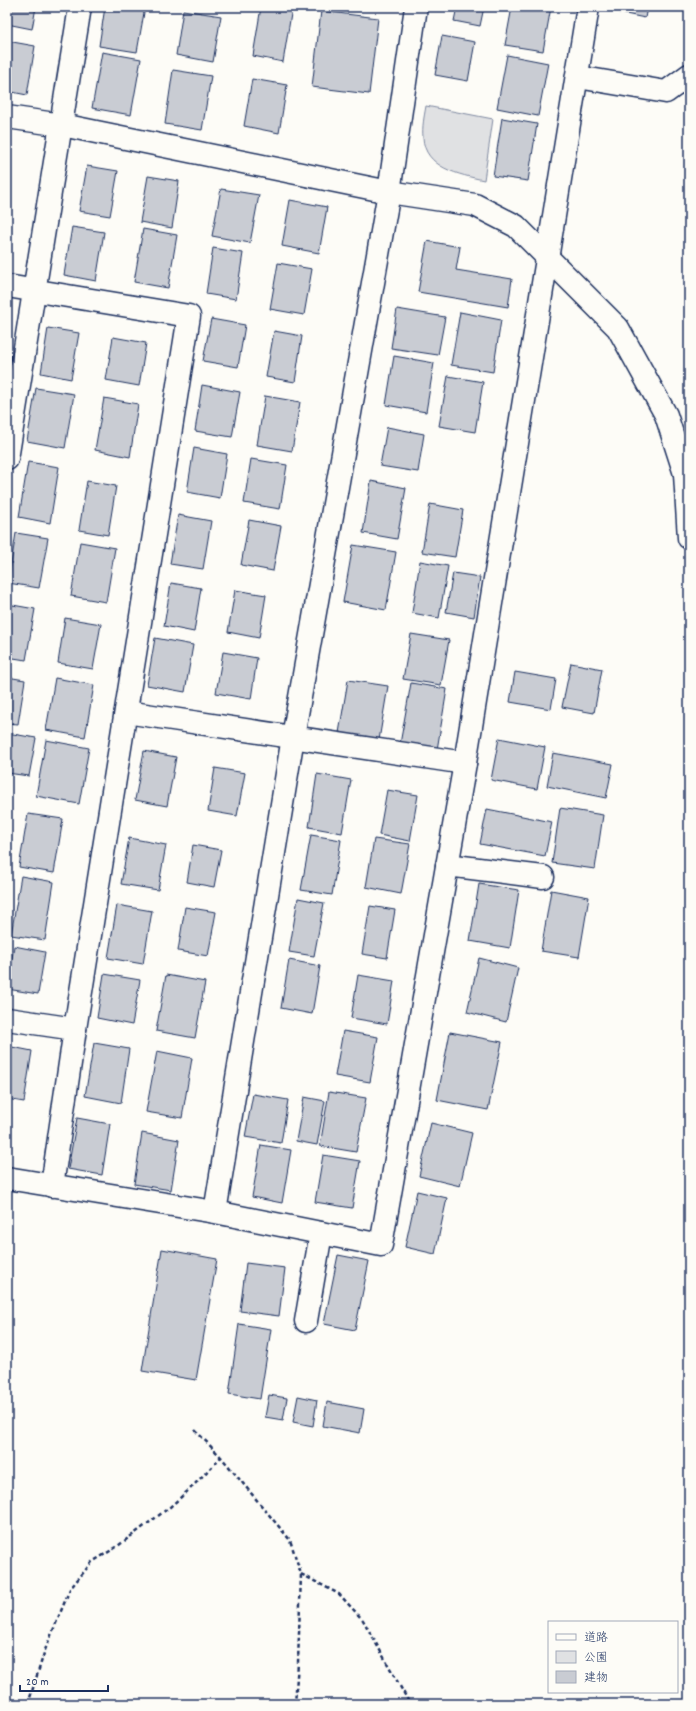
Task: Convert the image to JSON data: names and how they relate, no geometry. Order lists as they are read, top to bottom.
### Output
{
  "legend": ["道路", "公園", "建物"],
  "scale_bar": "20 m"
}
